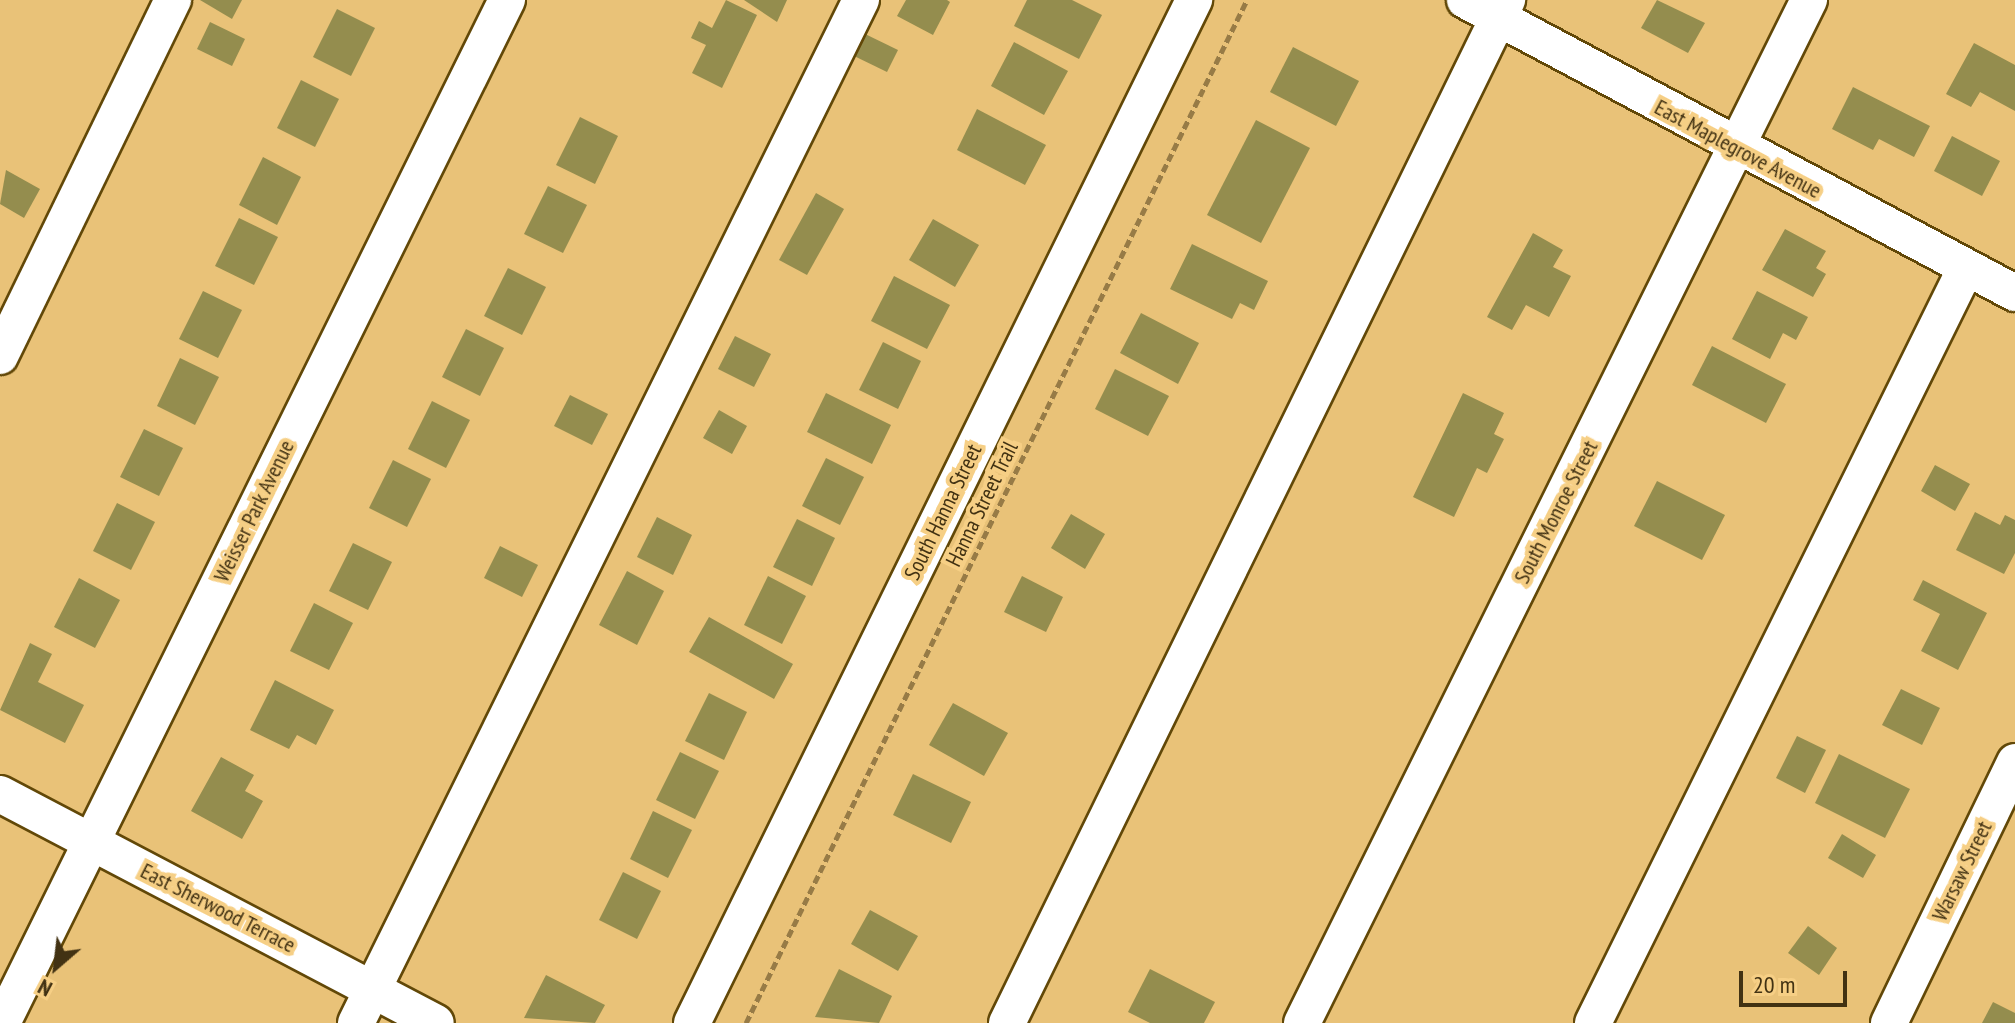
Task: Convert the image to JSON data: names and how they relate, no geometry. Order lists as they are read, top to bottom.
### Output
{
  "streets": {
    "street": [
      "East Maplegrove Avenue",
      "Weisser Park Avenue",
      "South Hanna Street",
      "South Monroe Street",
      "Warsaw Street",
      "East Sherwood Terrace"
    ],
    "path": ["Hanna Street Trail"]
  },
  "crossings": [
    ["East Maplegrove Avenue", "South Monroe Street"],
    ["Weisser Park Avenue", "East Sherwood Terrace"]
  ],
  "scale_bar": "20 m",
  "north": "bottom left"
}
